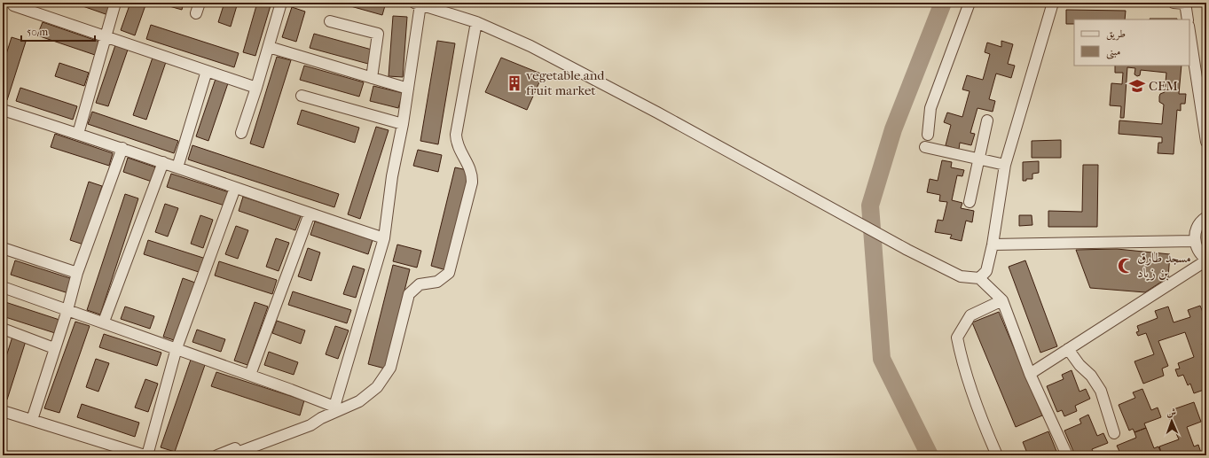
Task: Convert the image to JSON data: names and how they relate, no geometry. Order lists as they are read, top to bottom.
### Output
{
  "places": {
    "building": ["vegetable and fruit market"],
    "school or university": ["CEM"],
    "mosque": ["مسجد طارق بن زياد"]
  },
  "legend": ["طريق", "مبنى"],
  "scale_bar": "50 m",
  "north": "top"
}
